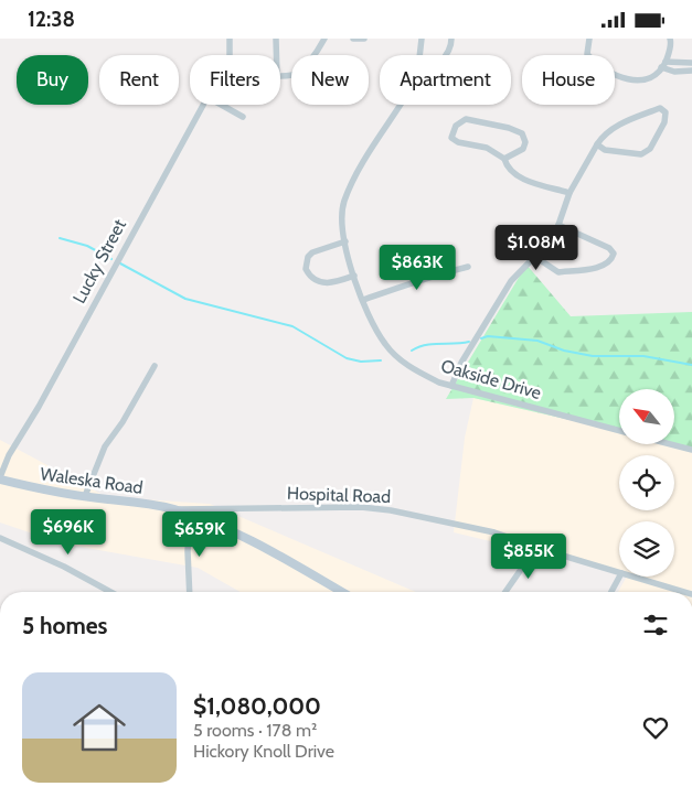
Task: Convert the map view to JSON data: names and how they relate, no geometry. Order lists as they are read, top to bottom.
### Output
{
  "streets": {
    "main road": ["Waleska Road"],
    "street": ["Lucky Street", "Oakside Drive", "Hospital Road"]
  },
  "crossings": [
    ["Lucky Street", "Waleska Road"],
    ["Waleska Road", "Hospital Road"]
  ],
  "north": "top left",
  "page": {
    "status": "12:38",
    "chip": [
      "Buy",
      "Rent",
      "Filters",
      "New",
      "Apartment",
      "House"
    ],
    "price": [
      "$1.08M",
      "$863K",
      "$696K",
      "$659K",
      "$855K"
    ],
    "heading": "5 homes",
    "list": [
      {
        "name": "$1,080,000",
        "note": "5 rooms · 178 m² · Hickory Knoll Drive"
      }
    ]
  }
}
